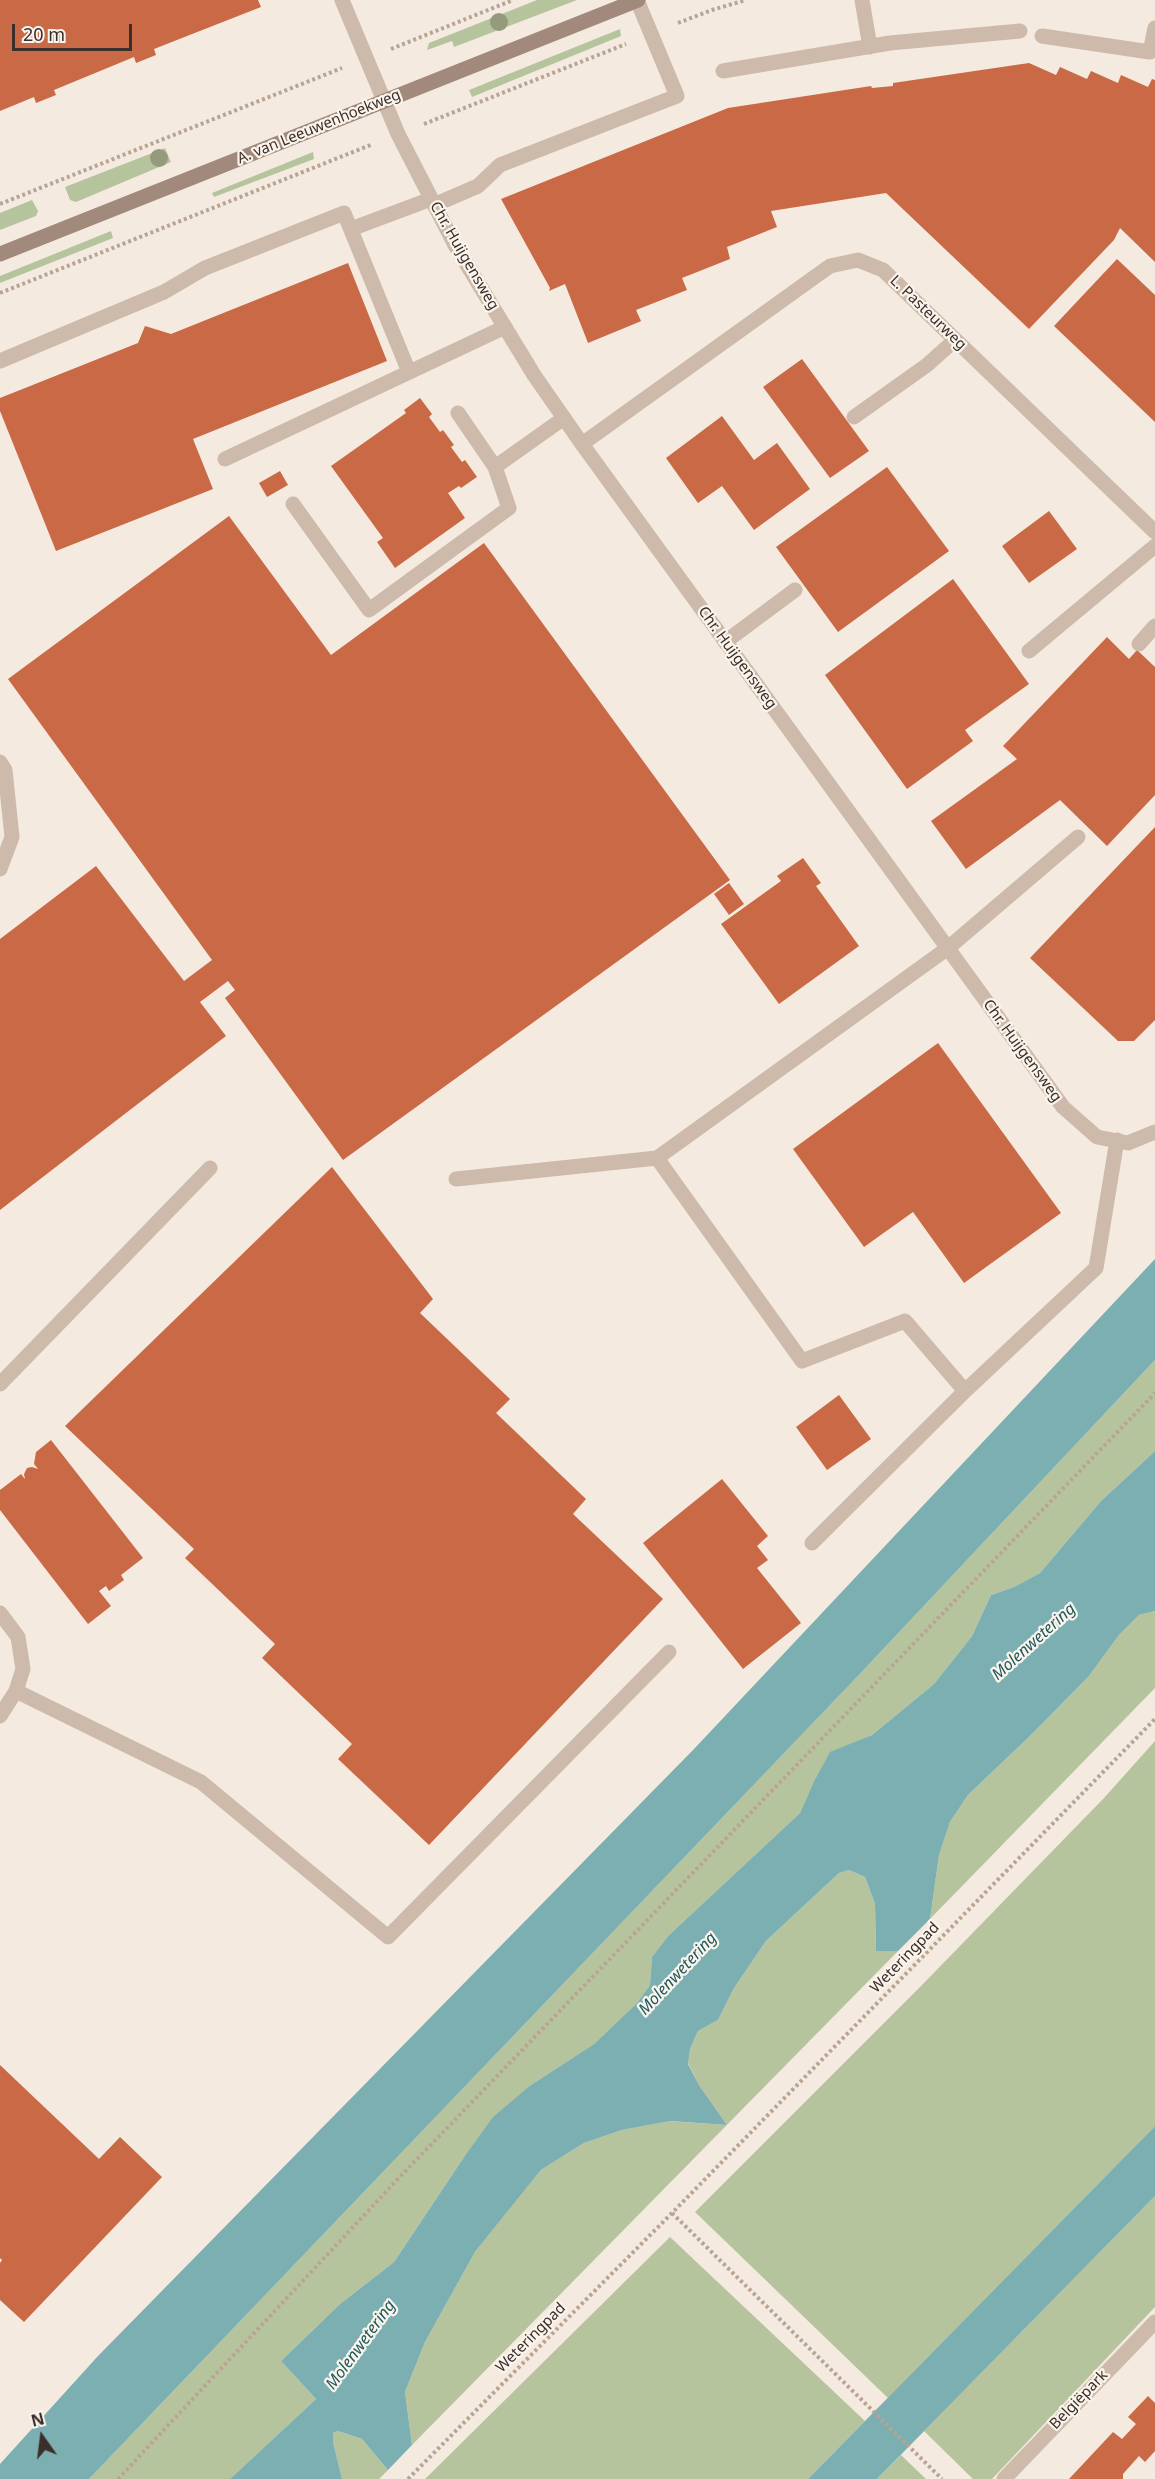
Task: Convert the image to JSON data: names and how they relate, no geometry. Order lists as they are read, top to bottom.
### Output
{
  "streets": {
    "street": [
      "A. van Leeuwenhoekweg",
      "Chr. Huijgensweg",
      "L. Pasteurweg",
      "Belgiëpark"
    ],
    "path": ["Weteringpad"]
  },
  "crossings": [
    ["A. van Leeuwenhoekweg", "Chr. Huijgensweg"],
    ["Chr. Huijgensweg", "L. Pasteurweg"]
  ],
  "water": ["Molenwetering"],
  "scale_bar": "20 m",
  "north": "top"
}
